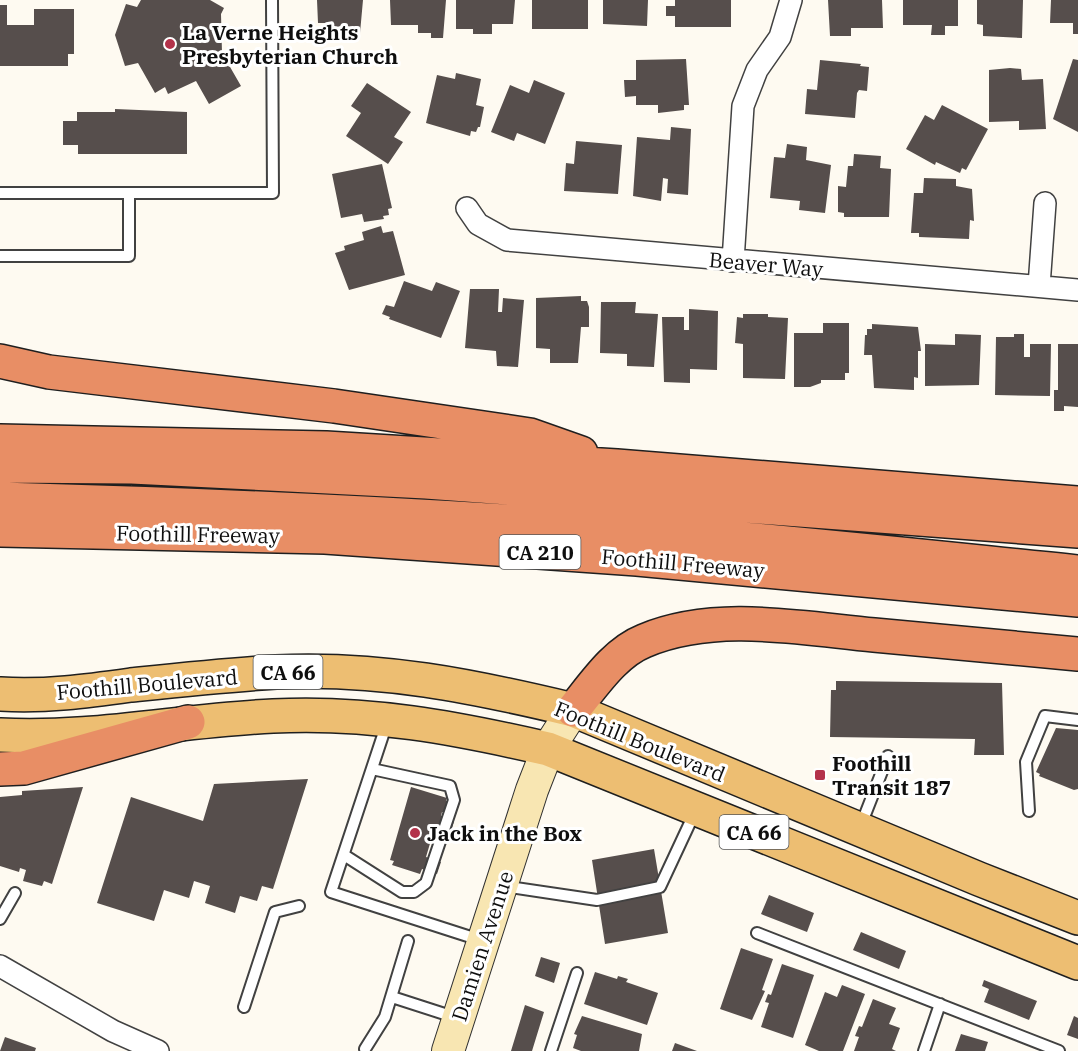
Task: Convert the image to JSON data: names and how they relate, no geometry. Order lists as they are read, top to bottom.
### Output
{
  "streets": {
    "highway": ["Foothill Freeway", "CA 210"],
    "main road": ["CA 66", "Foothill Boulevard", "Damien Avenue"],
    "street": ["Beaver Way"]
  },
  "crossings": [
    ["Foothill Boulevard", "Damien Avenue"]
  ],
  "places": {
    "other": ["La Verne Heights Presbyterian Church", "Jack in the Box"],
    "transit": ["Foothill Transit 187"]
  }
}
